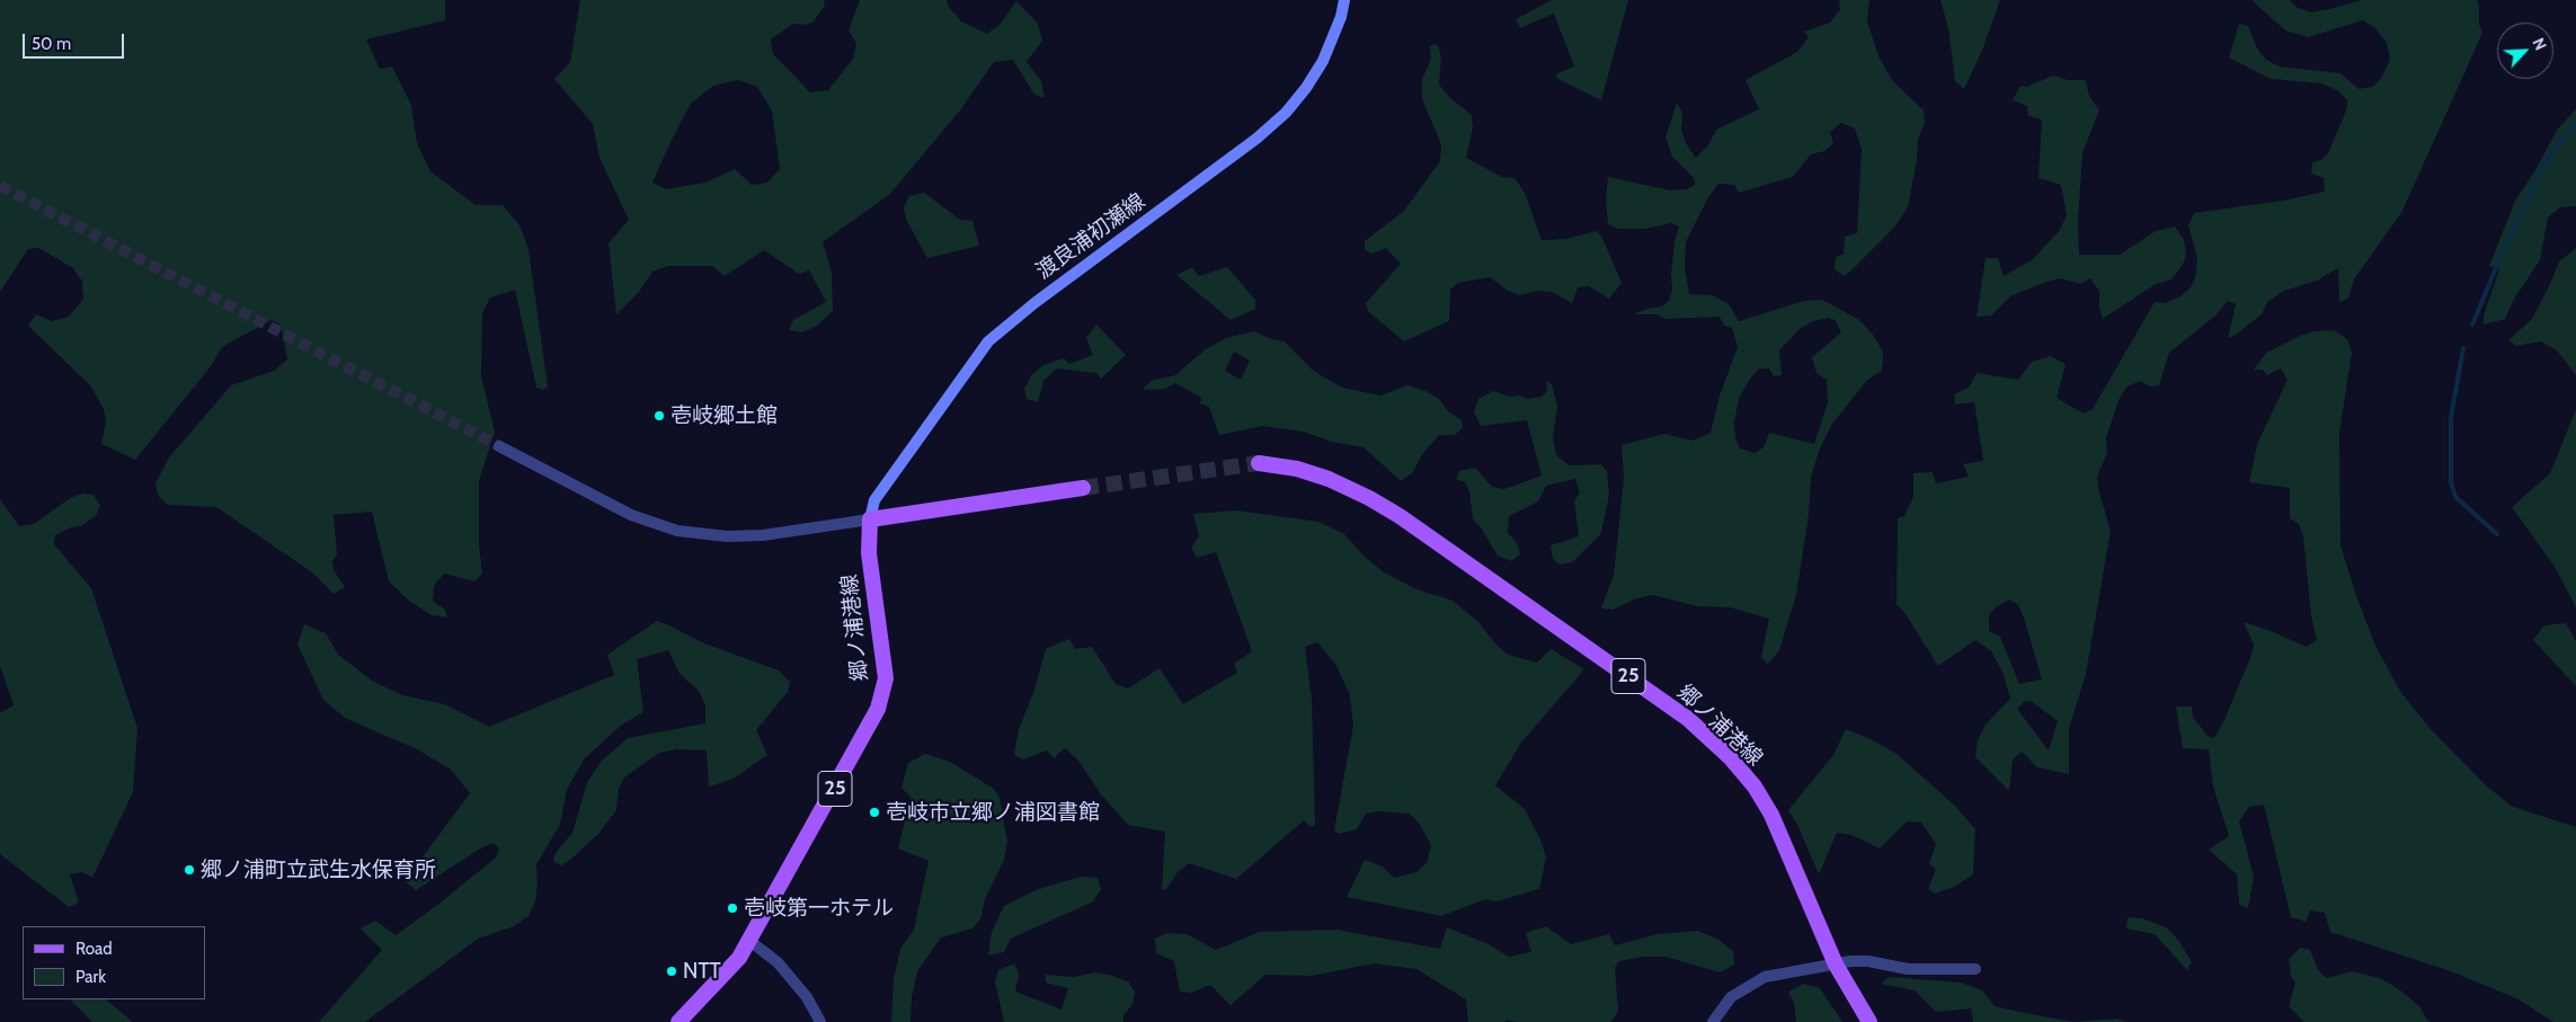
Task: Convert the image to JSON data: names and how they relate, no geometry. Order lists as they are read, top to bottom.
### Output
{
  "streets": {
    "main road": ["渡良浦初瀬線", "郷ノ浦港線", "25"]
  },
  "crossings": [
    ["渡良浦初瀬線", "郷ノ浦港線"]
  ],
  "places": [
    "壱岐郷土館",
    "壱岐市立郷ノ浦図書館",
    "郷ノ浦町立武生水保育所",
    "壱岐第一ホテル",
    "NTT"
  ],
  "legend": ["Road", "Park"],
  "scale_bar": "50 m",
  "north": "top right"
}
